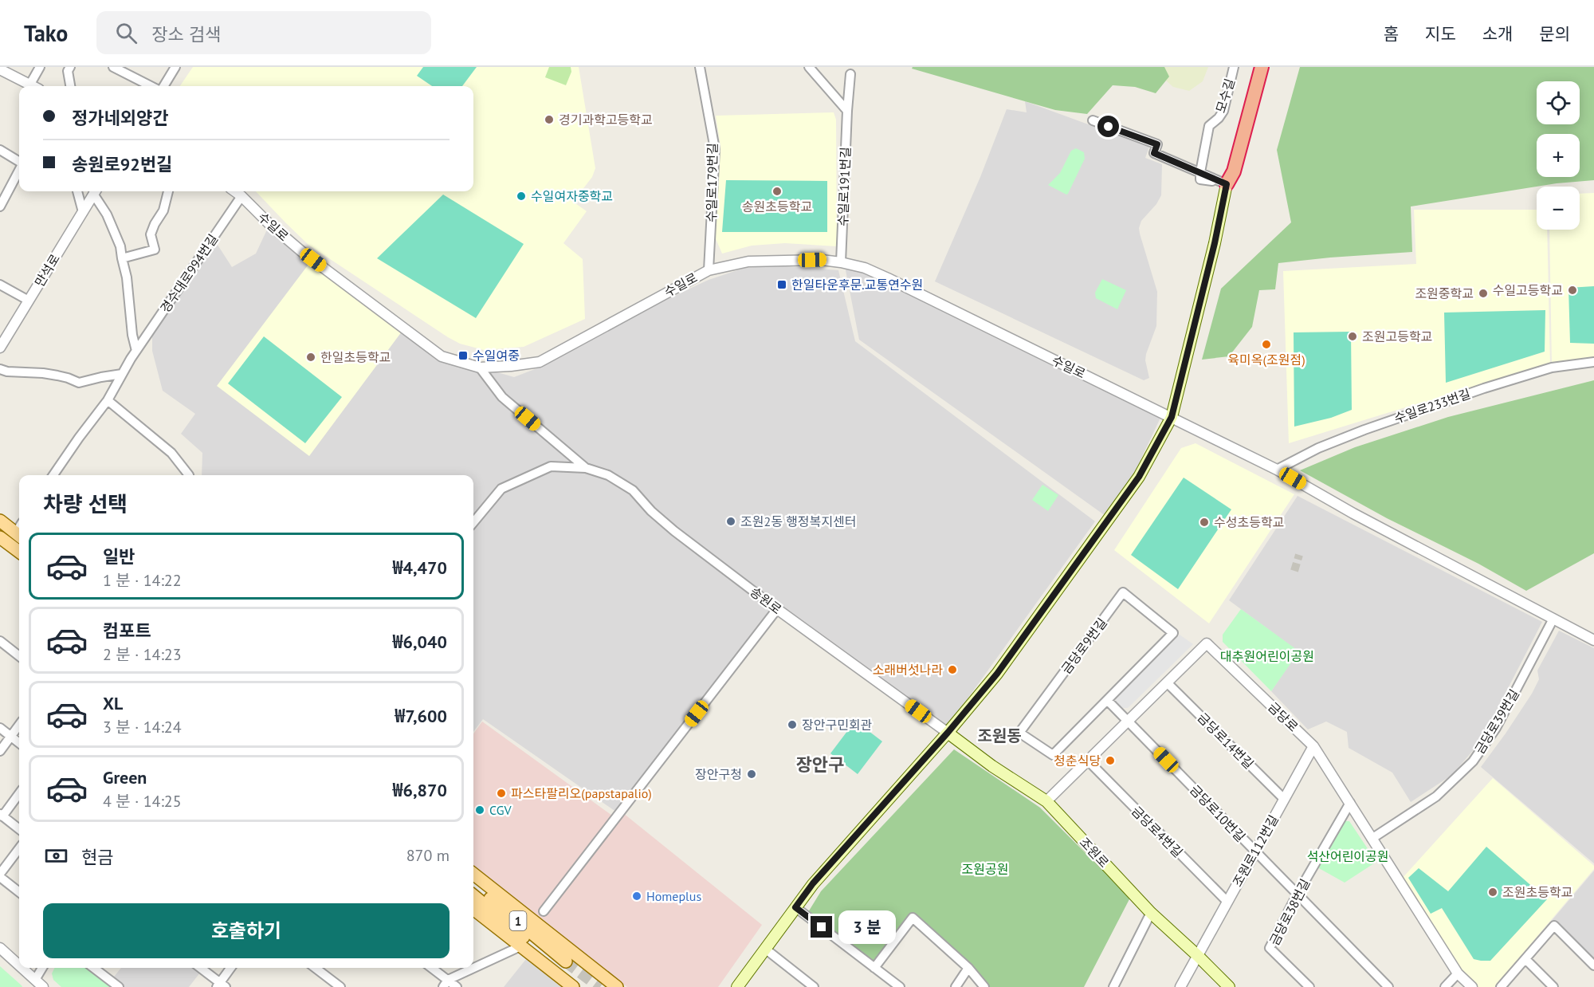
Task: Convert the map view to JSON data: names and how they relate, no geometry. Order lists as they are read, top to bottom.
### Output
{
  "streets": {
    "main road": ["조원로", "1"],
    "street": [
      "모수길",
      "수일로179번길",
      "수일로191번길",
      "수일로",
      "만석로",
      "경수대로994번길",
      "수일로233번길",
      "송원로",
      "금당로9번길",
      "금당로",
      "금당로39번길",
      "금당로14번길",
      "금당로10번길",
      "금당로4번길",
      "조원로112번길",
      "금당로38번길"
    ]
  },
  "crossings": [
    ["수일로179번길", "수일로"],
    ["수일로191번길", "수일로"],
    ["수일로", "경수대로994번길"],
    ["수일로", "수일로233번길"],
    ["수일로", "금당로39번길"],
    ["송원로", "조원로"],
    ["금당로", "금당로39번길"],
    ["금당로", "금당로14번길"],
    ["금당로", "금당로10번길"],
    ["금당로", "금당로4번길"],
    ["금당로", "조원로112번길"],
    ["금당로", "조원로"],
    ["금당로", "금당로38번길"],
    ["금당로14번길", "조원로112번길"],
    ["금당로10번길", "조원로112번길"],
    ["금당로10번길", "금당로38번길"],
    ["금당로4번길", "조원로112번길"],
    ["조원로112번길", "조원로"]
  ],
  "districts": ["조원동", "장안구"],
  "parks": ["대추원어린이공원", "석산어린이공원", "조원공원"],
  "places": {
    "other": [
      "경기과학고등학교",
      "송원초등학교",
      "수일여자중학교",
      "수일고등학교",
      "조원중학교",
      "조원고등학교",
      "육미옥(조원점)",
      "한일초등학교",
      "조원2동 행정복지센터",
      "수성초등학교",
      "소래버섯나라",
      "장안구민회관",
      "청춘식당",
      "장안구청",
      "파스타팔리오(papstapalio)",
      "CGV",
      "조원초등학교",
      "Homeplus"
    ],
    "transit": ["한일타운후문.교통연수원", "수일여중"]
  },
  "page": {
    "header": "Tako",
    "search": "장소 검색",
    "nav": [
      "홈",
      "지도",
      "소개",
      "문의"
    ],
    "map_buttons": ["+", "−"],
    "banner": ["정가네외양간", "송원로92번길"],
    "heading": "차량 선택",
    "list": [
      {
        "name": "일반",
        "note": "1 분 · 14:22",
        "value": "₩4,470"
      },
      {
        "name": "컴포트",
        "note": "2 분 · 14:23",
        "value": "₩6,040"
      },
      {
        "name": "XL",
        "note": "3 분 · 14:24",
        "value": "₩7,600"
      },
      {
        "name": "Green",
        "note": "4 분 · 14:25",
        "value": "₩6,870"
      }
    ],
    "pay": ["현금", "870 m"],
    "buttons": "호출하기",
    "bubble": "3 분"
  }
}
